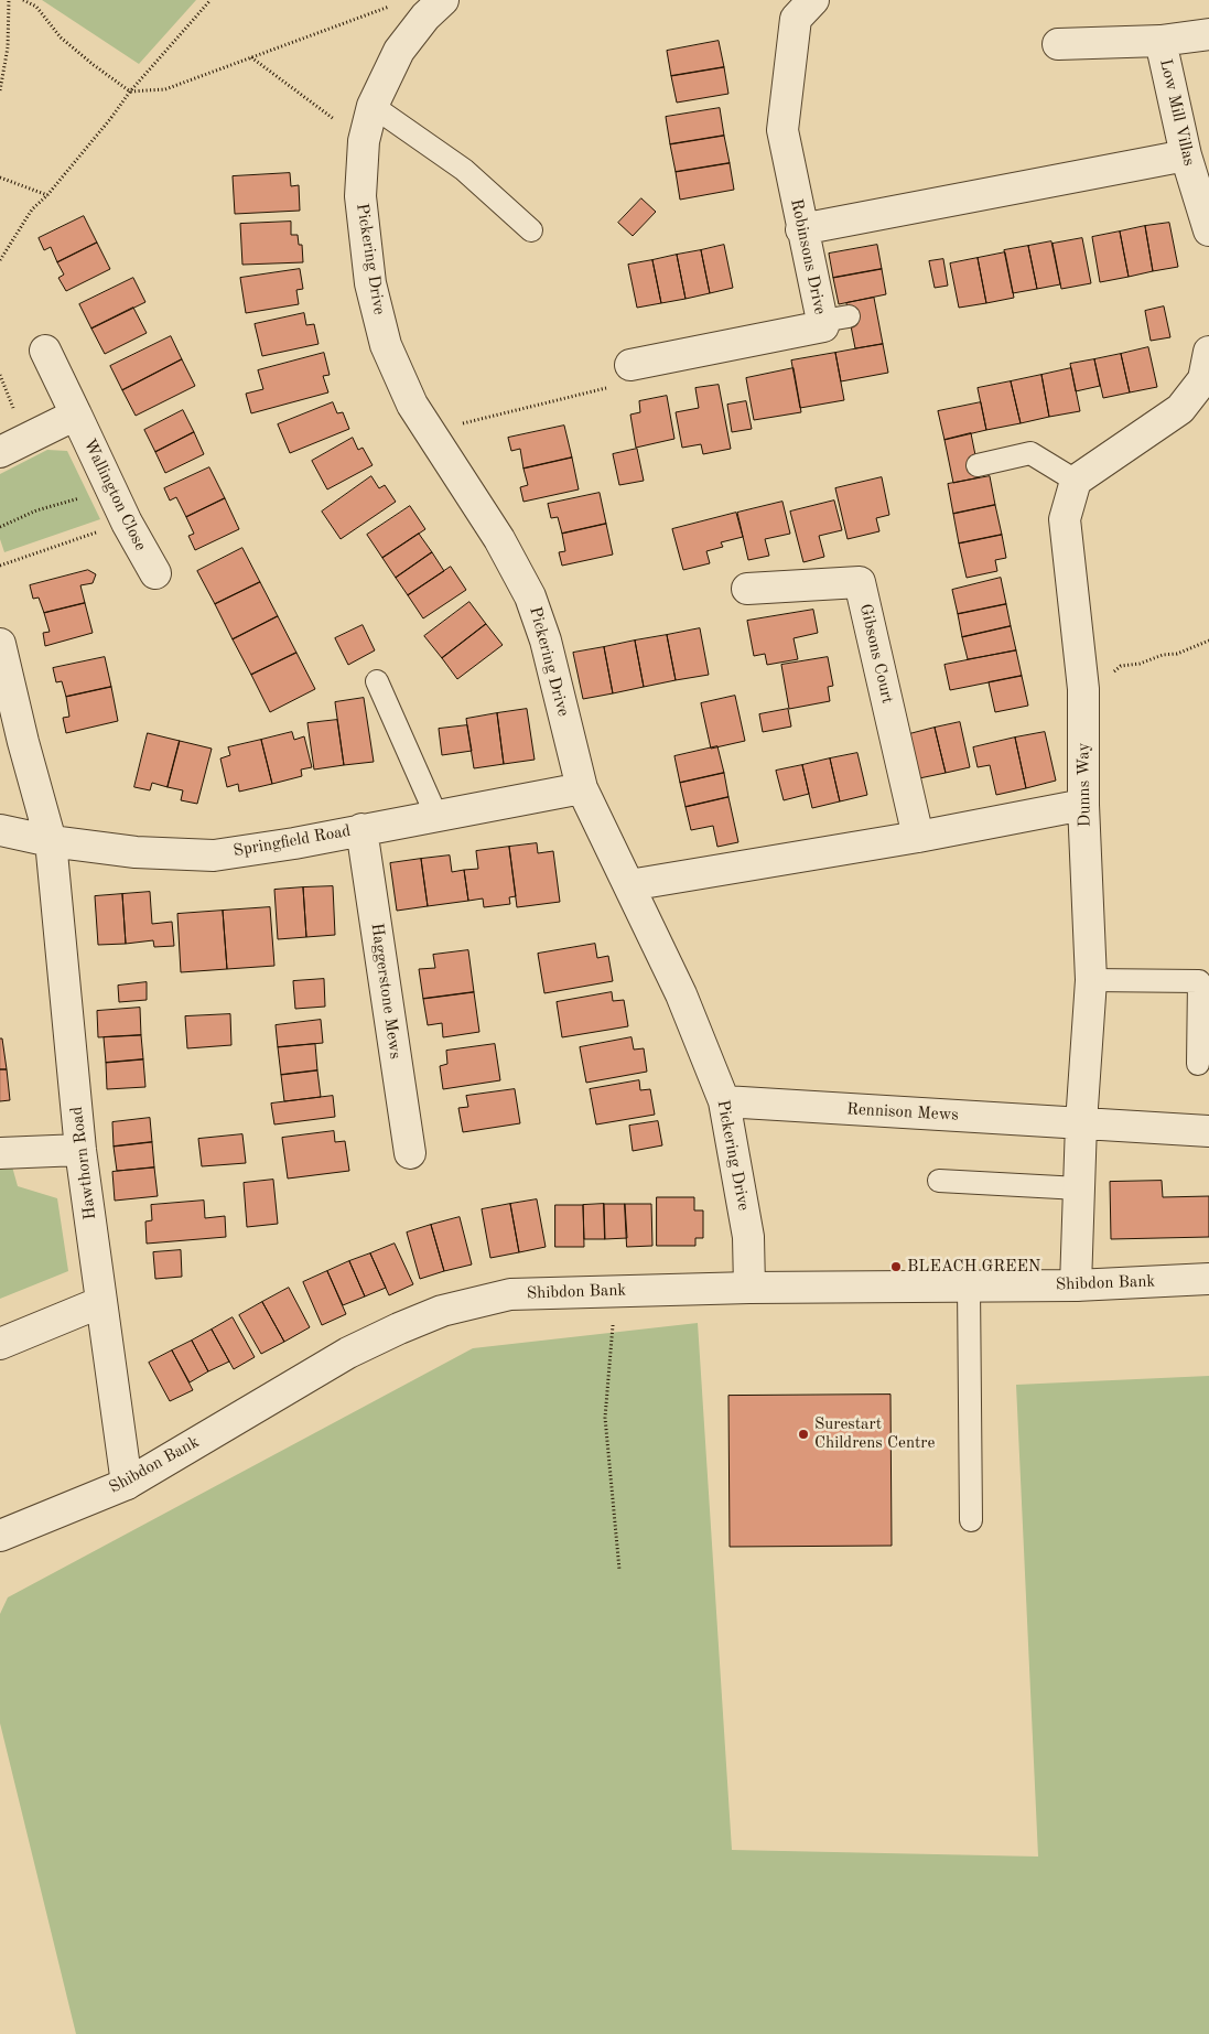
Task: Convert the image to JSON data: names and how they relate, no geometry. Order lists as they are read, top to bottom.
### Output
{
  "streets": {
    "street": [
      "Low Mill Villas",
      "Robinsons Drive",
      "Pickering Drive",
      "Wallington Close",
      "Gibsons Court",
      "Dunns Way",
      "Springfield Road",
      "Haggerstone Mews",
      "Rennison Mews",
      "Hawthorn Road",
      "Shibdon Bank"
    ]
  },
  "crossings": [
    ["Pickering Drive", "Springfield Road"],
    ["Pickering Drive", "Rennison Mews"],
    ["Pickering Drive", "Shibdon Bank"],
    ["Dunns Way", "Rennison Mews"],
    ["Dunns Way", "Shibdon Bank"],
    ["Springfield Road", "Haggerstone Mews"],
    ["Springfield Road", "Hawthorn Road"],
    ["Hawthorn Road", "Shibdon Bank"]
  ],
  "places": ["BLEACH GREEN", "Surestart Childrens Centre"]
}
